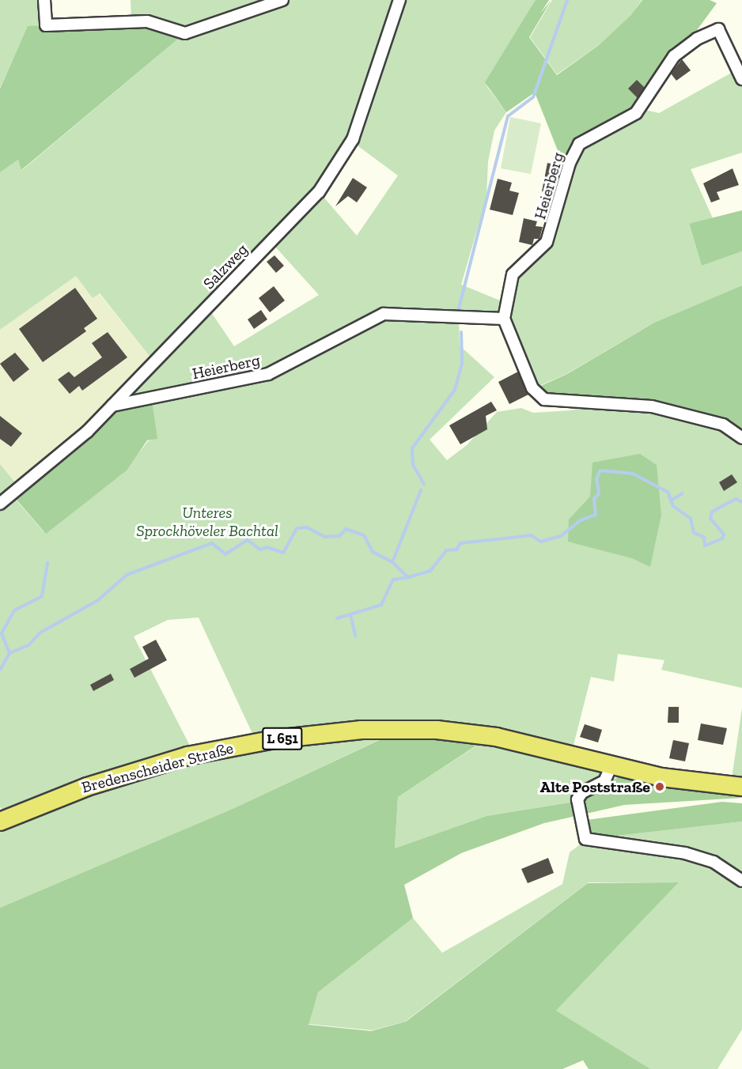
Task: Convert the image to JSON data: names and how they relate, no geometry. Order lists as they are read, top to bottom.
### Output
{
  "streets": {
    "main road": ["L 651", "Bredenscheider Straße"],
    "street": ["Heierberg", "Salzweg"]
  },
  "crossings": [
    ["Heierberg", "Salzweg"]
  ],
  "parks": ["Unteres Sprockhöveler Bachtal"],
  "places": ["Alte Poststraße"]
}
